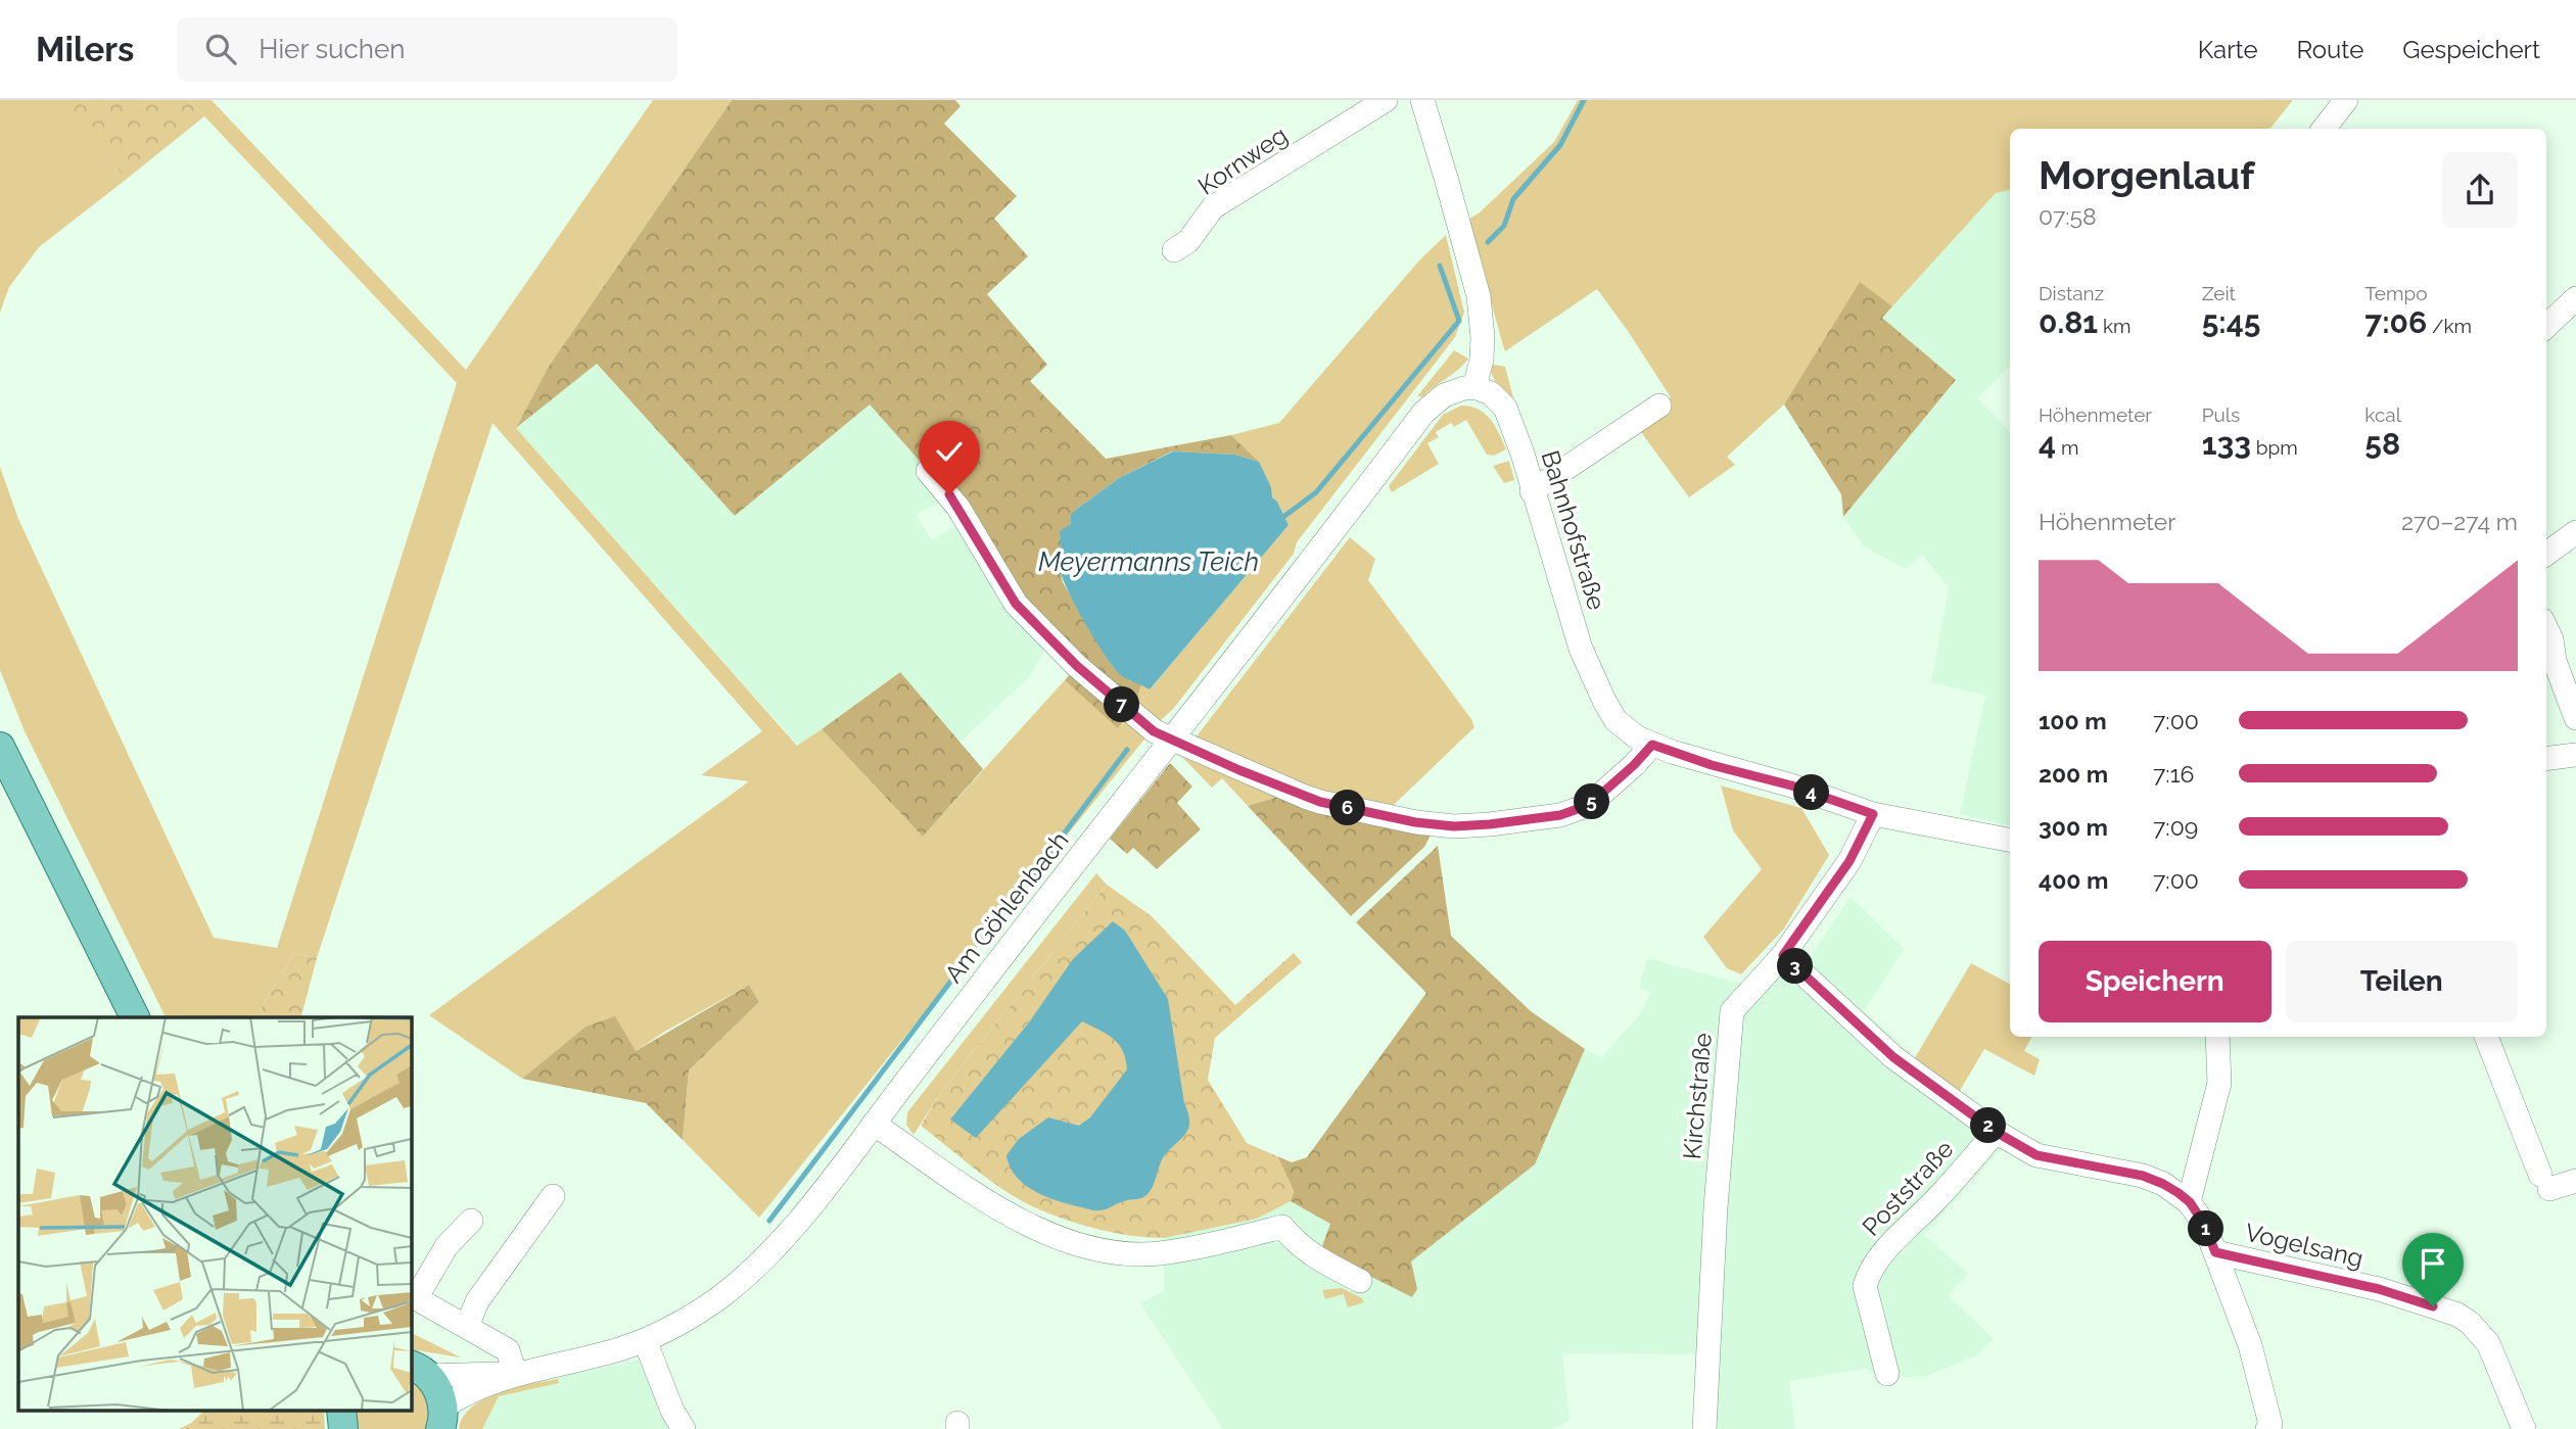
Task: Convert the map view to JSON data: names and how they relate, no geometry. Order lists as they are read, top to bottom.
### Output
{
  "streets": {
    "street": [
      "Kornweg",
      "Bahnhofstraße",
      "Am Göhlenbach",
      "Kirchstraße",
      "Poststraße",
      "Vogelsang"
    ]
  },
  "crossings": [
    ["Bahnhofstraße", "Am Göhlenbach"],
    ["Bahnhofstraße", "Kirchstraße"]
  ],
  "water": ["Meyermanns Teich"],
  "page": {
    "header": "Milers",
    "search": "Hier suchen",
    "nav": ["Karte", "Route", "Gespeichert"],
    "heading": ["Morgenlauf", "07:58"],
    "stats": [
      ["Distanz", "0.81 km"],
      ["Zeit", "5:45"],
      ["Tempo", "7:06 /km"],
      ["Höhenmeter", "4 m"],
      ["Puls", "133 bpm"],
      ["kcal", "58"]
    ],
    "chart": ["Höhenmeter", "270–274 m"],
    "pins": [
      "7",
      "4",
      "5",
      "6",
      "3",
      "2",
      "1"
    ],
    "list": [
      {
        "name": "100 m",
        "note": "7:00"
      },
      {
        "name": "200 m",
        "note": "7:16"
      },
      {
        "name": "300 m",
        "note": "7:09"
      },
      {
        "name": "400 m",
        "note": "7:00"
      }
    ],
    "buttons": ["Speichern", "Teilen"]
  }
}
